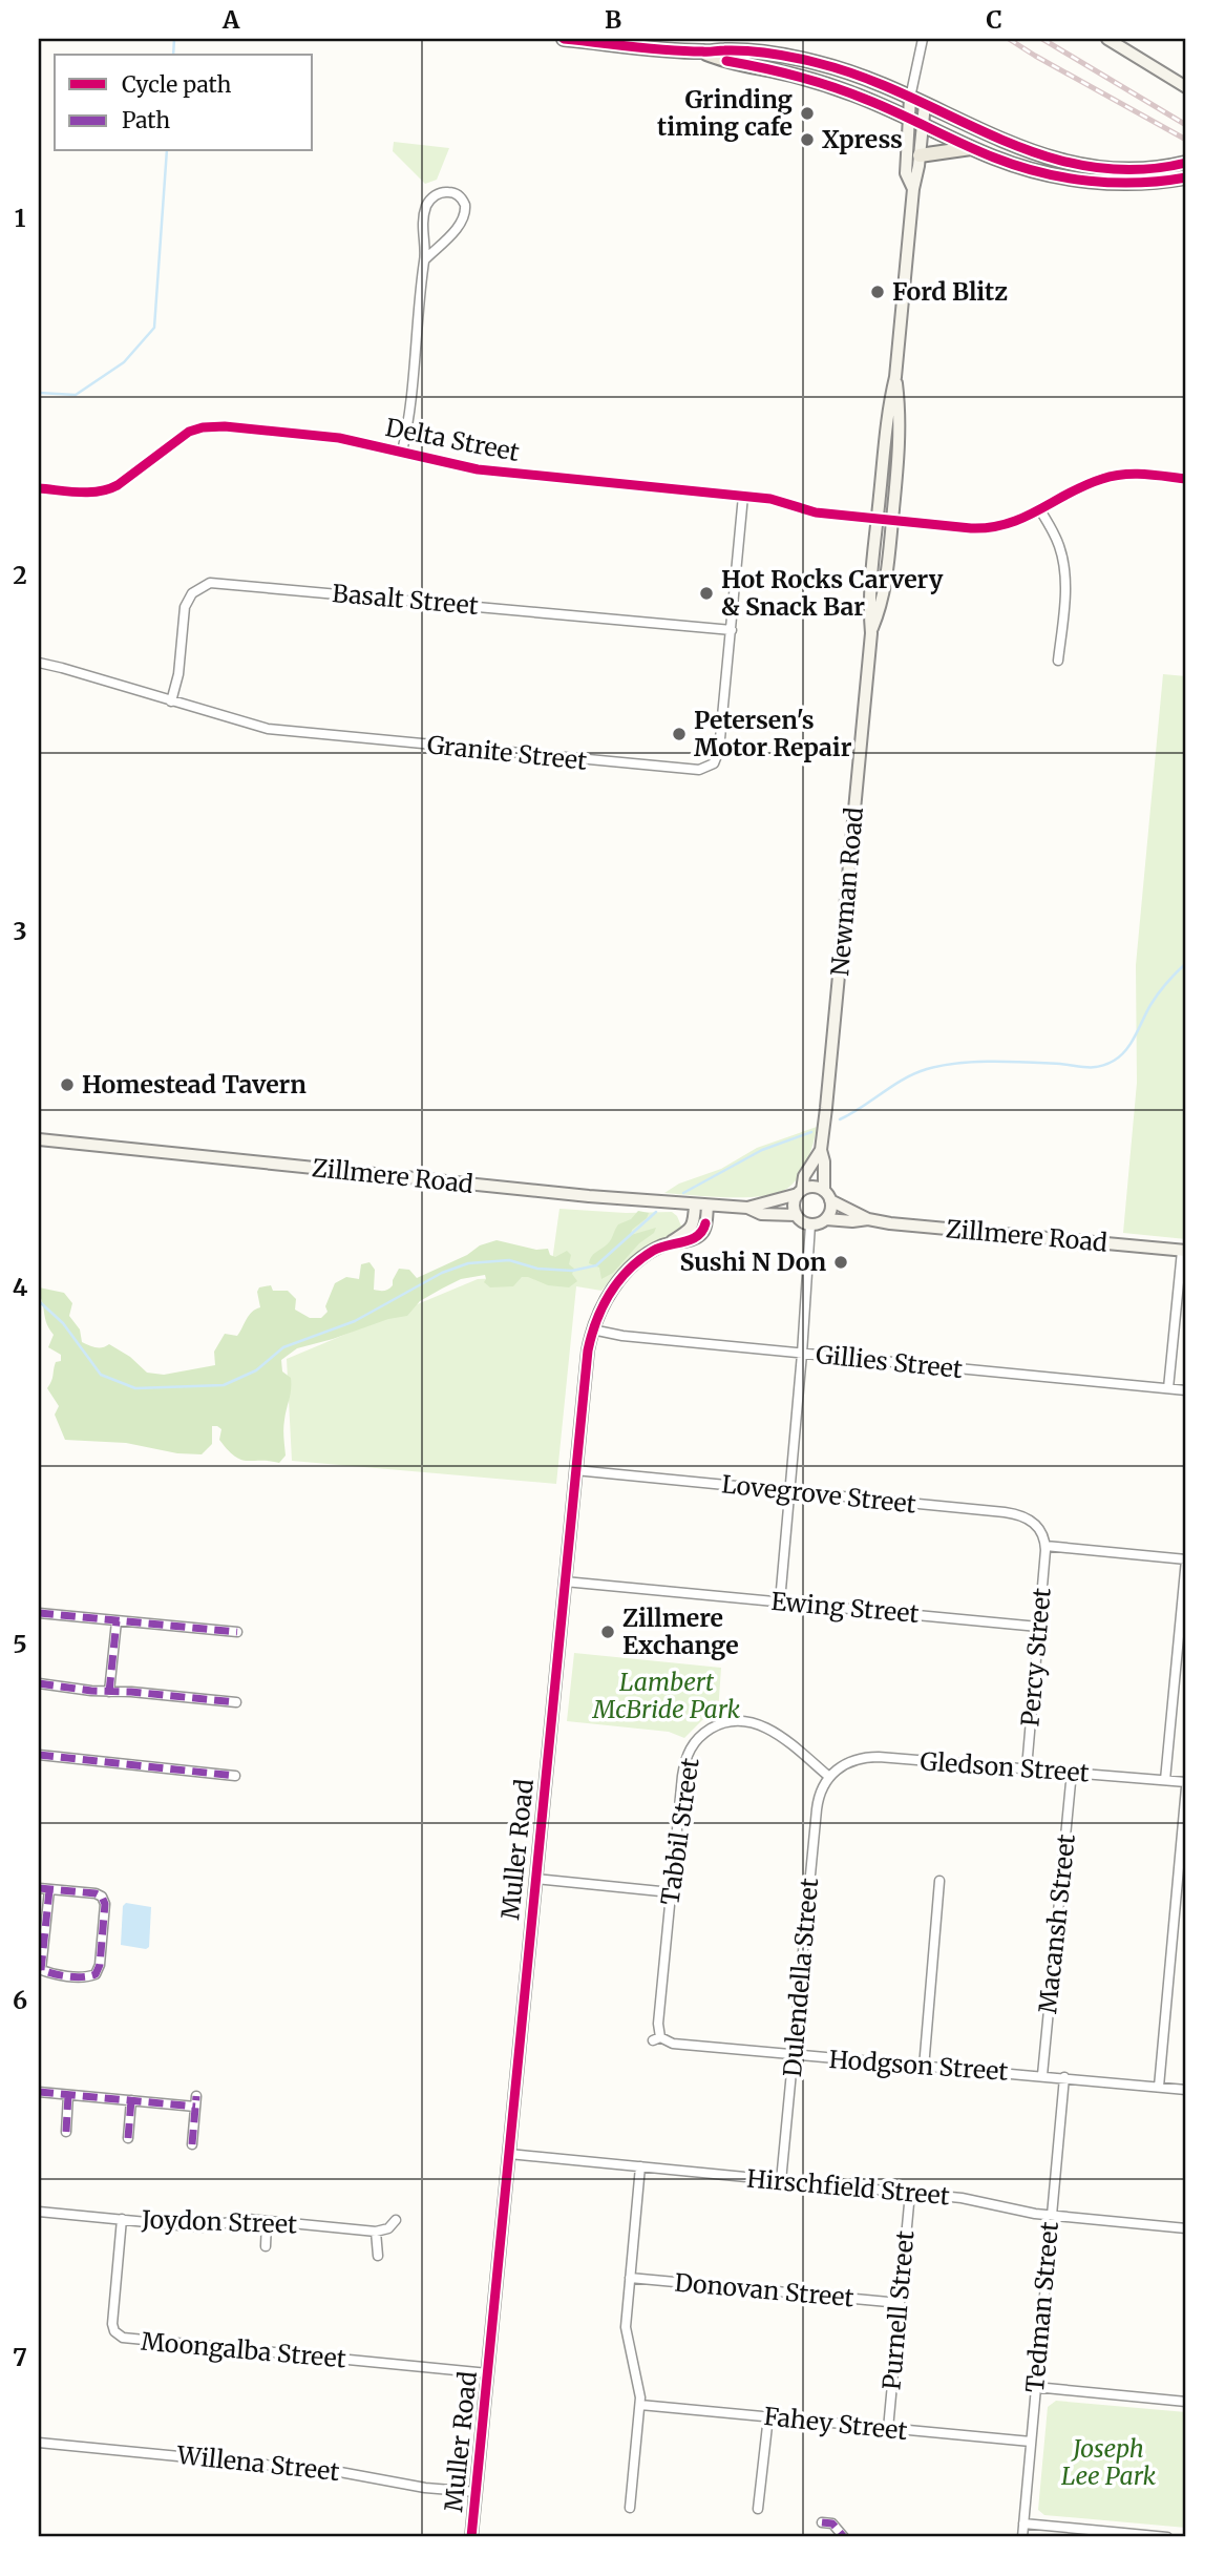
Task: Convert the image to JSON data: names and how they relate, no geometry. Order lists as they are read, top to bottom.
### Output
{
  "streets": {
    "main road": ["Newman Road", "Zillmere Road", "Muller Road"],
    "street": [
      "Delta Street",
      "Basalt Street",
      "Granite Street",
      "Gillies Street",
      "Lovegrove Street",
      "Ewing Street",
      "Percy Street",
      "Gledson Street",
      "Tabbil Street",
      "Macansh Street",
      "Dulendella Street",
      "Hodgson Street",
      "Hirschfield Street",
      "Joydon Street",
      "Donovan Street",
      "Tedman Street",
      "Purnell Street",
      "Moongalba Street",
      "Fahey Street",
      "Willena Street"
    ]
  },
  "crossings": [
    ["Delta Street", "Granite Street"],
    ["Delta Street", "Newman Road"],
    ["Basalt Street", "Granite Street"],
    ["Newman Road", "Zillmere Road"],
    ["Zillmere Road", "Muller Road"],
    ["Gillies Street", "Muller Road"],
    ["Lovegrove Street", "Percy Street"],
    ["Lovegrove Street", "Muller Road"],
    ["Ewing Street", "Percy Street"],
    ["Ewing Street", "Muller Road"],
    ["Percy Street", "Gledson Street"],
    ["Gledson Street", "Tabbil Street"],
    ["Gledson Street", "Macansh Street"],
    ["Gledson Street", "Dulendella Street"],
    ["Tabbil Street", "Dulendella Street"],
    ["Tabbil Street", "Hodgson Street"],
    ["Muller Road", "Hirschfield Street"],
    ["Muller Road", "Moongalba Street"],
    ["Muller Road", "Willena Street"],
    ["Macansh Street", "Hodgson Street"],
    ["Dulendella Street", "Hodgson Street"],
    ["Dulendella Street", "Hirschfield Street"],
    ["Hodgson Street", "Tedman Street"],
    ["Hirschfield Street", "Tedman Street"],
    ["Hirschfield Street", "Purnell Street"],
    ["Joydon Street", "Moongalba Street"],
    ["Donovan Street", "Purnell Street"],
    ["Tedman Street", "Fahey Street"],
    ["Purnell Street", "Fahey Street"]
  ],
  "parks": ["Lambert McBride Park", "Joseph Lee Park"],
  "places": [
    "Grinding timing cafe",
    "Xpress",
    "Ford Blitz",
    "Hot Rocks Carvery & Snack Bar",
    "Petersen's Motor Repair",
    "Homestead Tavern",
    "Sushi N Don",
    "Zillmere Exchange"
  ],
  "legend": ["Cycle path", "Path"],
  "grid": {
    "columns": ["A", "B", "C"],
    "rows": [
      "1",
      "2",
      "3",
      "4",
      "5",
      "6",
      "7"
    ]
  }
}
